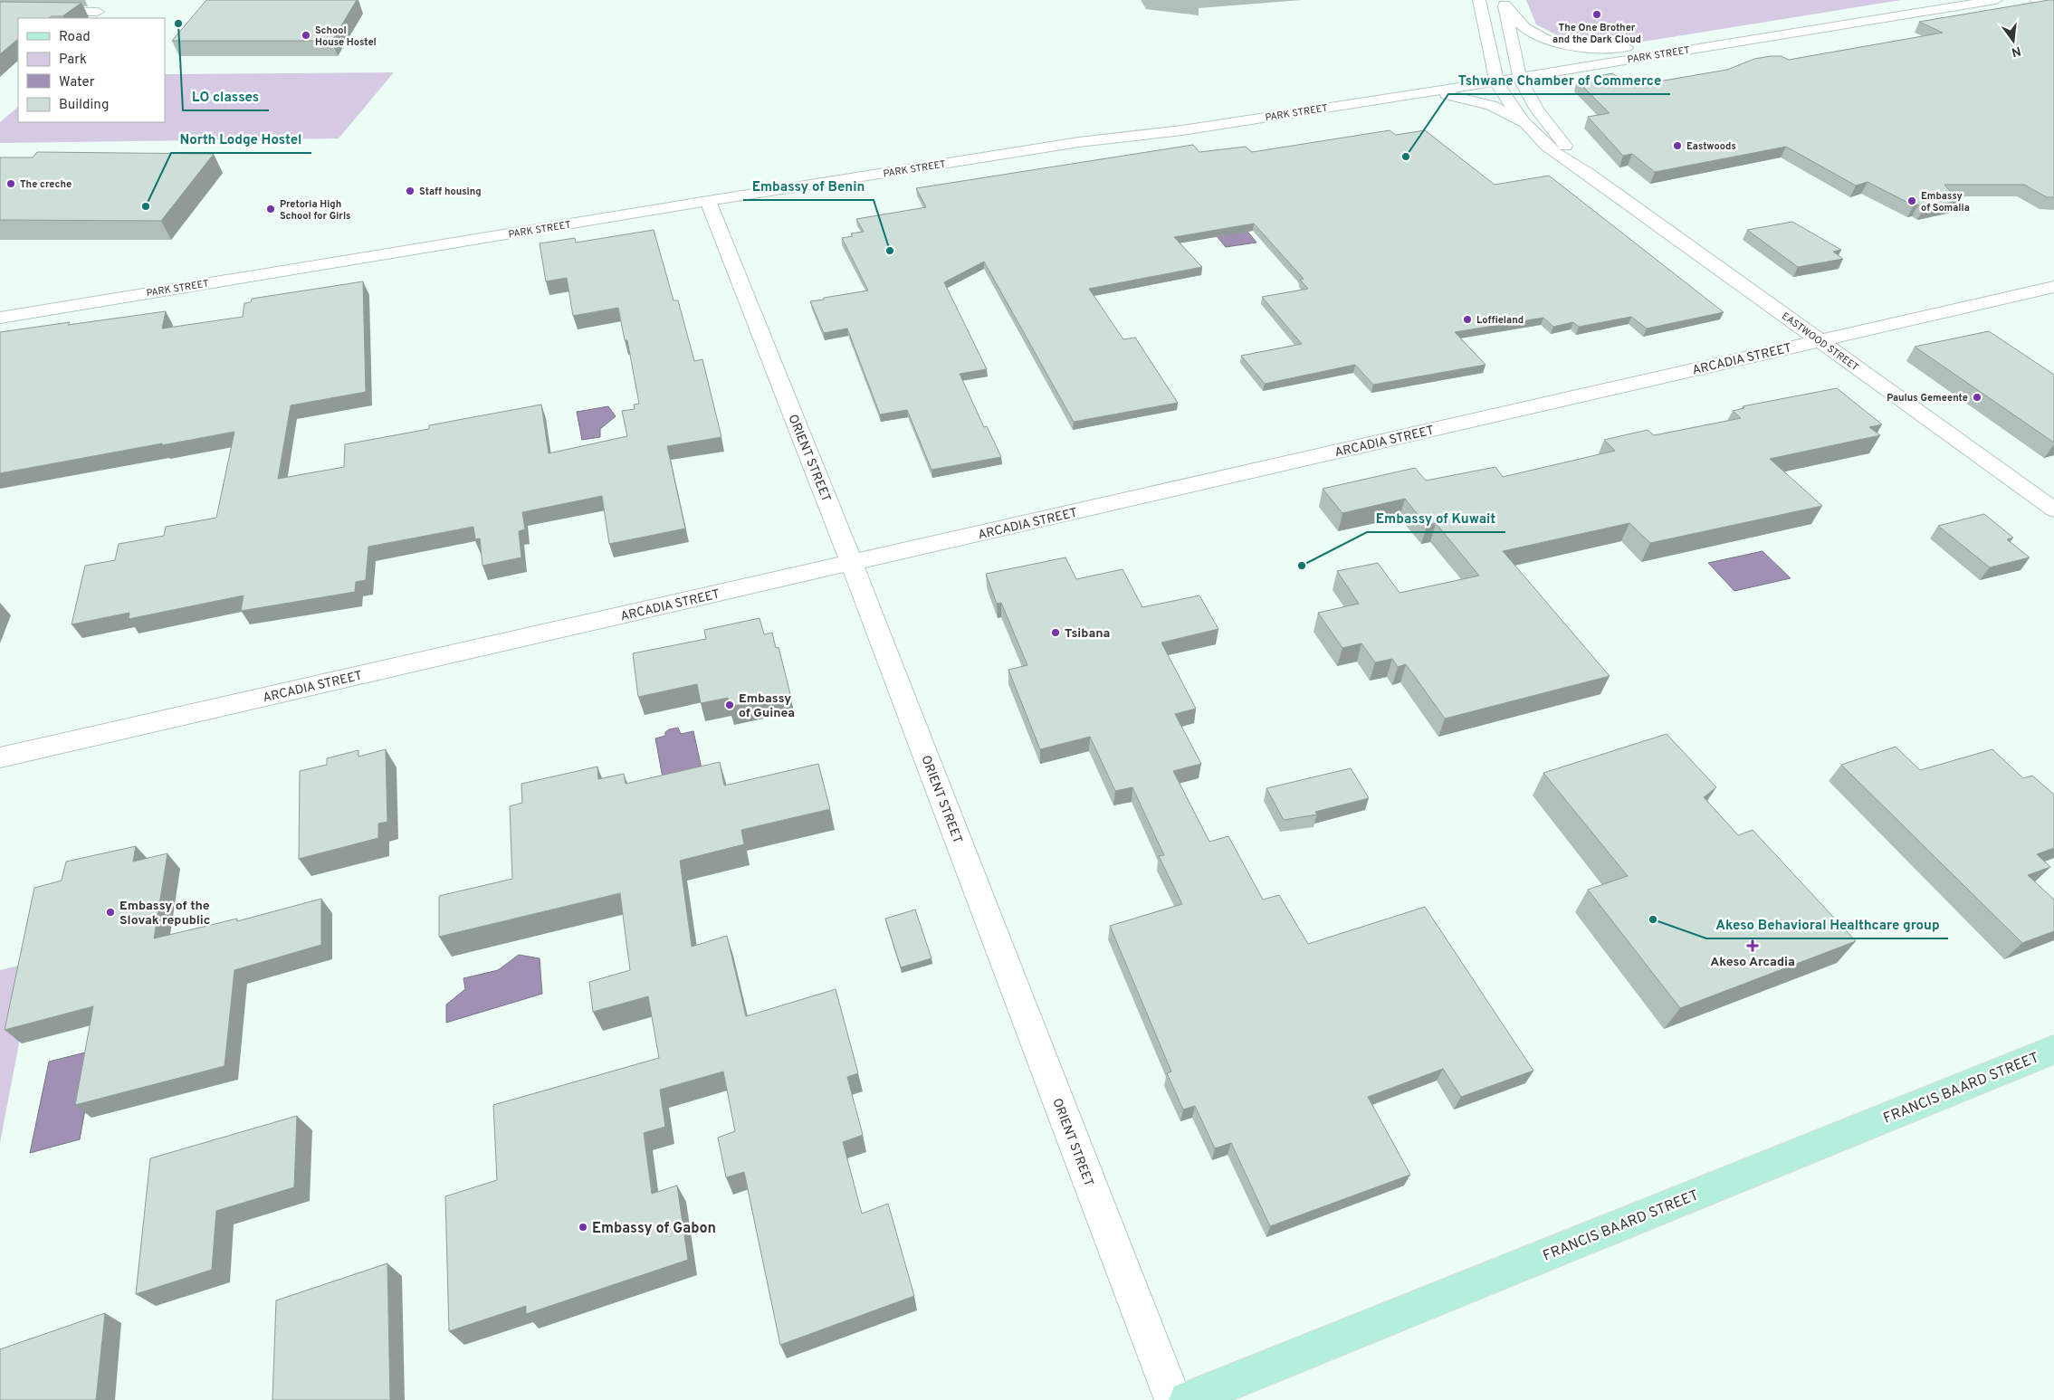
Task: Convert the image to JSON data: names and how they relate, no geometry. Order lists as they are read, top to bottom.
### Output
{
  "streets": {
    "main road": ["FRANCIS BAARD STREET"],
    "street": [
      "PARK STREET",
      "EASTWOOD STREET",
      "ARCADIA STREET",
      "ORIENT STREET"
    ]
  },
  "crossings": [
    ["PARK STREET", "EASTWOOD STREET"],
    ["PARK STREET", "ORIENT STREET"],
    ["EASTWOOD STREET", "ARCADIA STREET"],
    ["ARCADIA STREET", "ORIENT STREET"]
  ],
  "places": {
    "other": [
      "The One Brother and the Dark Cloud",
      "LO classes",
      "School House Hostel",
      "Eastwoods",
      "Tshwane Chamber of Commerce",
      "The creche",
      "Staff housing",
      "Embassy of Somalia",
      "North Lodge Hostel",
      "Pretoria High School for Girls",
      "Embassy of Benin",
      "Loffieland",
      "Paulus Gemeente",
      "Embassy of Kuwait",
      "Tsibana",
      "Embassy of Guinea",
      "Embassy of the Slovak republic",
      "Akeso Behavioral Healthcare group",
      "Embassy of Gabon"
    ],
    "health": ["Akeso Arcadia"]
  },
  "legend": [
    "Road",
    "Park",
    "Water",
    "Building"
  ],
  "north": "bottom"
}
